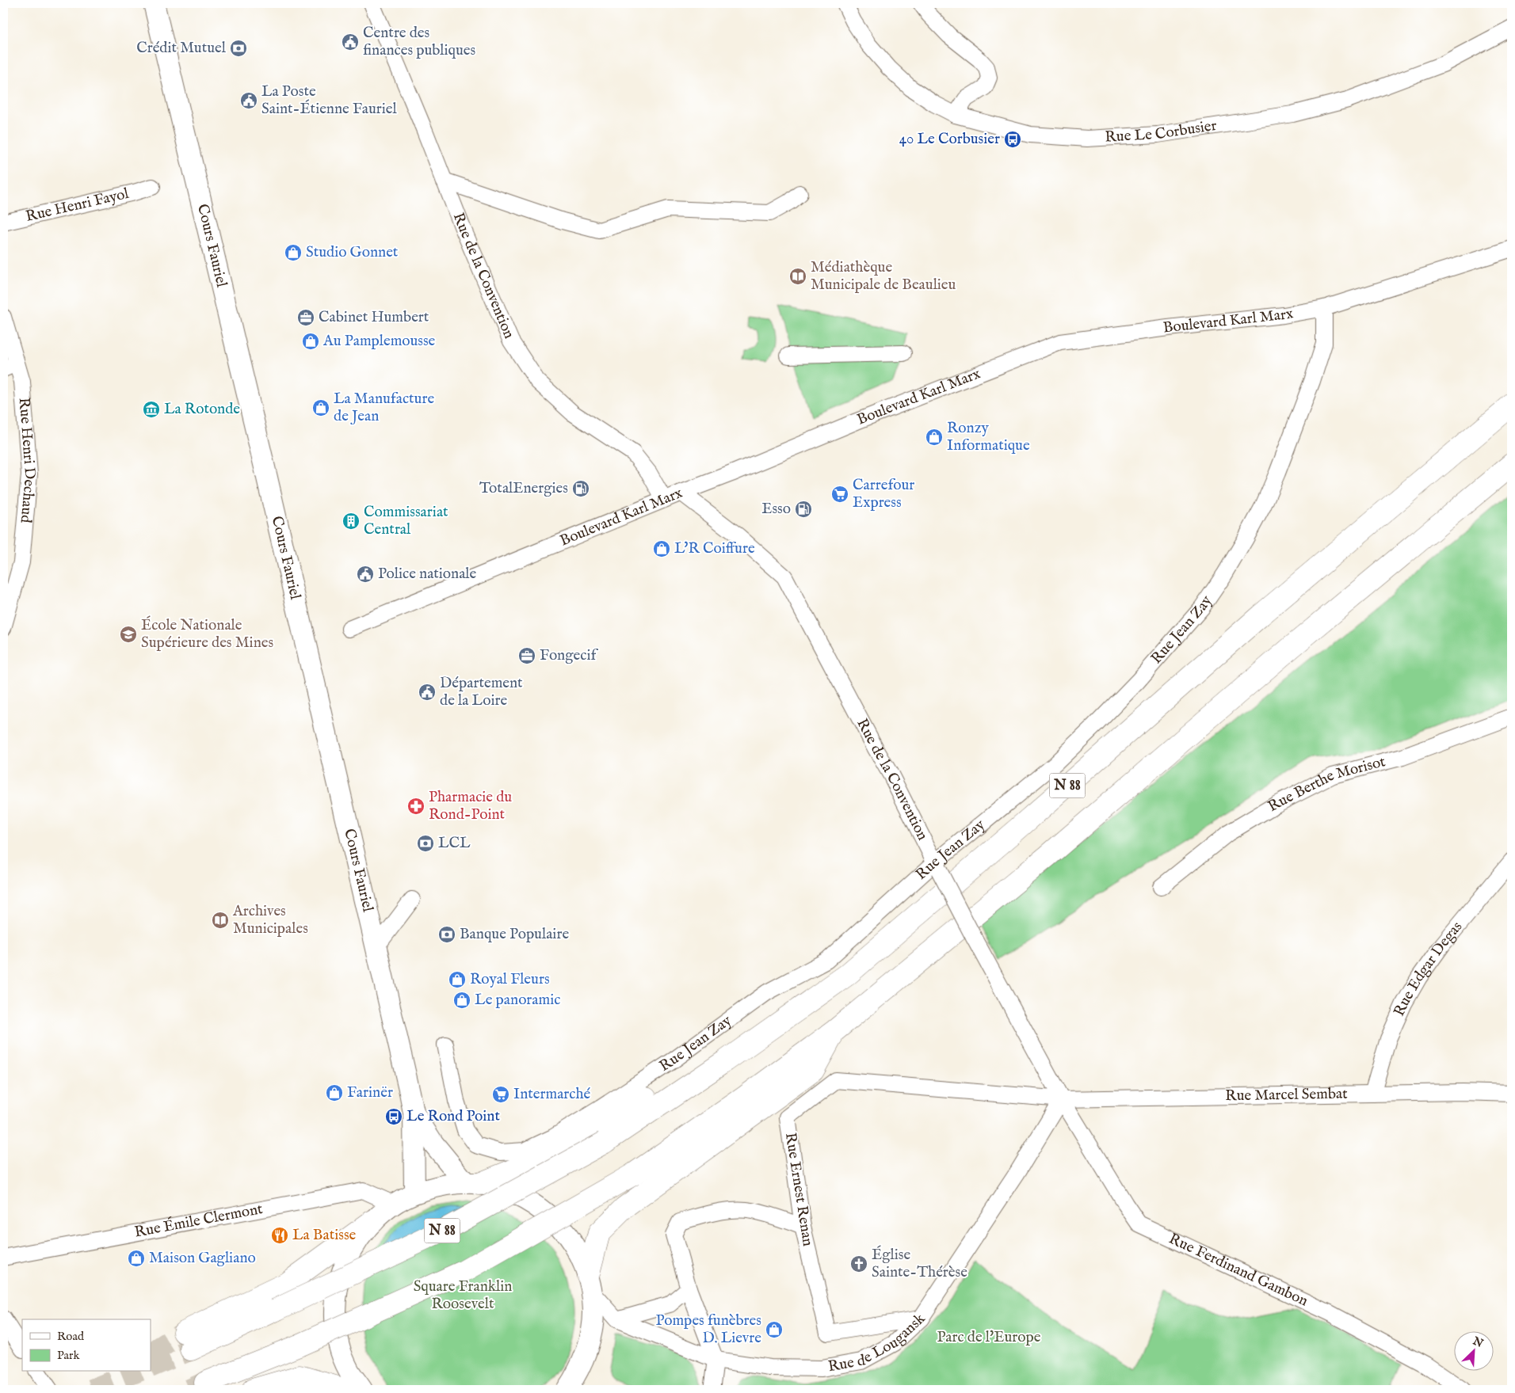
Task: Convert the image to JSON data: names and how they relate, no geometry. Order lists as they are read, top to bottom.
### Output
{
  "streets": {
    "highway": ["N 88"],
    "main road": ["Cours Fauriel"],
    "street": [
      "Rue Le Corbusier",
      "Rue Henri Fayol",
      "Rue de la Convention",
      "Boulevard Karl Marx",
      "Rue Henri Dechaud",
      "Rue Jean Zay",
      "Rue Berthe Morisot",
      "Rue Edgar Degas",
      "Rue Marcel Sembat",
      "Rue Ernest Renan",
      "Rue Émile Clermont",
      "Rue Ferdinand Gambon",
      "Rue de Lougansk"
    ]
  },
  "crossings": [
    ["Rue de la Convention", "Boulevard Karl Marx"],
    ["Rue de la Convention", "Rue Jean Zay"],
    ["Rue de la Convention", "Rue Marcel Sembat"],
    ["Rue de la Convention", "Rue Ernest Renan"],
    ["Rue de la Convention", "Rue Ferdinand Gambon"],
    ["Rue de la Convention", "Rue de Lougansk"],
    ["Boulevard Karl Marx", "Rue Jean Zay"],
    ["Rue Edgar Degas", "Rue Marcel Sembat"],
    ["Rue Marcel Sembat", "Rue Ernest Renan"],
    ["Rue Marcel Sembat", "Rue Ferdinand Gambon"],
    ["Rue Marcel Sembat", "Rue de Lougansk"],
    ["Rue Ernest Renan", "Rue Ferdinand Gambon"],
    ["Rue Ernest Renan", "Rue de Lougansk"],
    ["Rue Ferdinand Gambon", "Rue de Lougansk"]
  ],
  "parks": ["Square Franklin Roosevelt", "Parc de l'Europe"],
  "places": {
    "public building": [
      "Centre des finances publiques",
      "La Poste Saint-Étienne Fauriel",
      "Police nationale",
      "Département de la Loire"
    ],
    "bank": ["Crédit Mutuel", "LCL", "Banque Populaire"],
    "bus stop": ["40 Le Corbusier", "Le Rond Point"],
    "shop": [
      "Studio Gonnet",
      "Au Pamplemousse",
      "La Manufacture de Jean",
      "Ronzy Informatique",
      "L'R Coiffure",
      "Royal Fleurs",
      "Le panoramic",
      "Farinër",
      "Maison Gagliano",
      "Pompes funèbres D. Lievre"
    ],
    "library": ["Médiathèque Municipale de Beaulieu", "Archives Municipales"],
    "office": ["Cabinet Humbert", "Fongecif"],
    "museum": ["La Rotonde"],
    "fuel station": ["TotalEnergies", "Esso"],
    "supermarket": ["Carrefour Express", "Intermarché"],
    "building": ["Commissariat Central"],
    "school or university": ["École Nationale Supérieure des Mines"],
    "pharmacy": ["Pharmacie du Rond-Point"],
    "restaurant": ["La Batisse"],
    "church": ["Église Sainte-Thérèse"]
  },
  "legend": ["Road", "Park"],
  "north": "top right"
}
